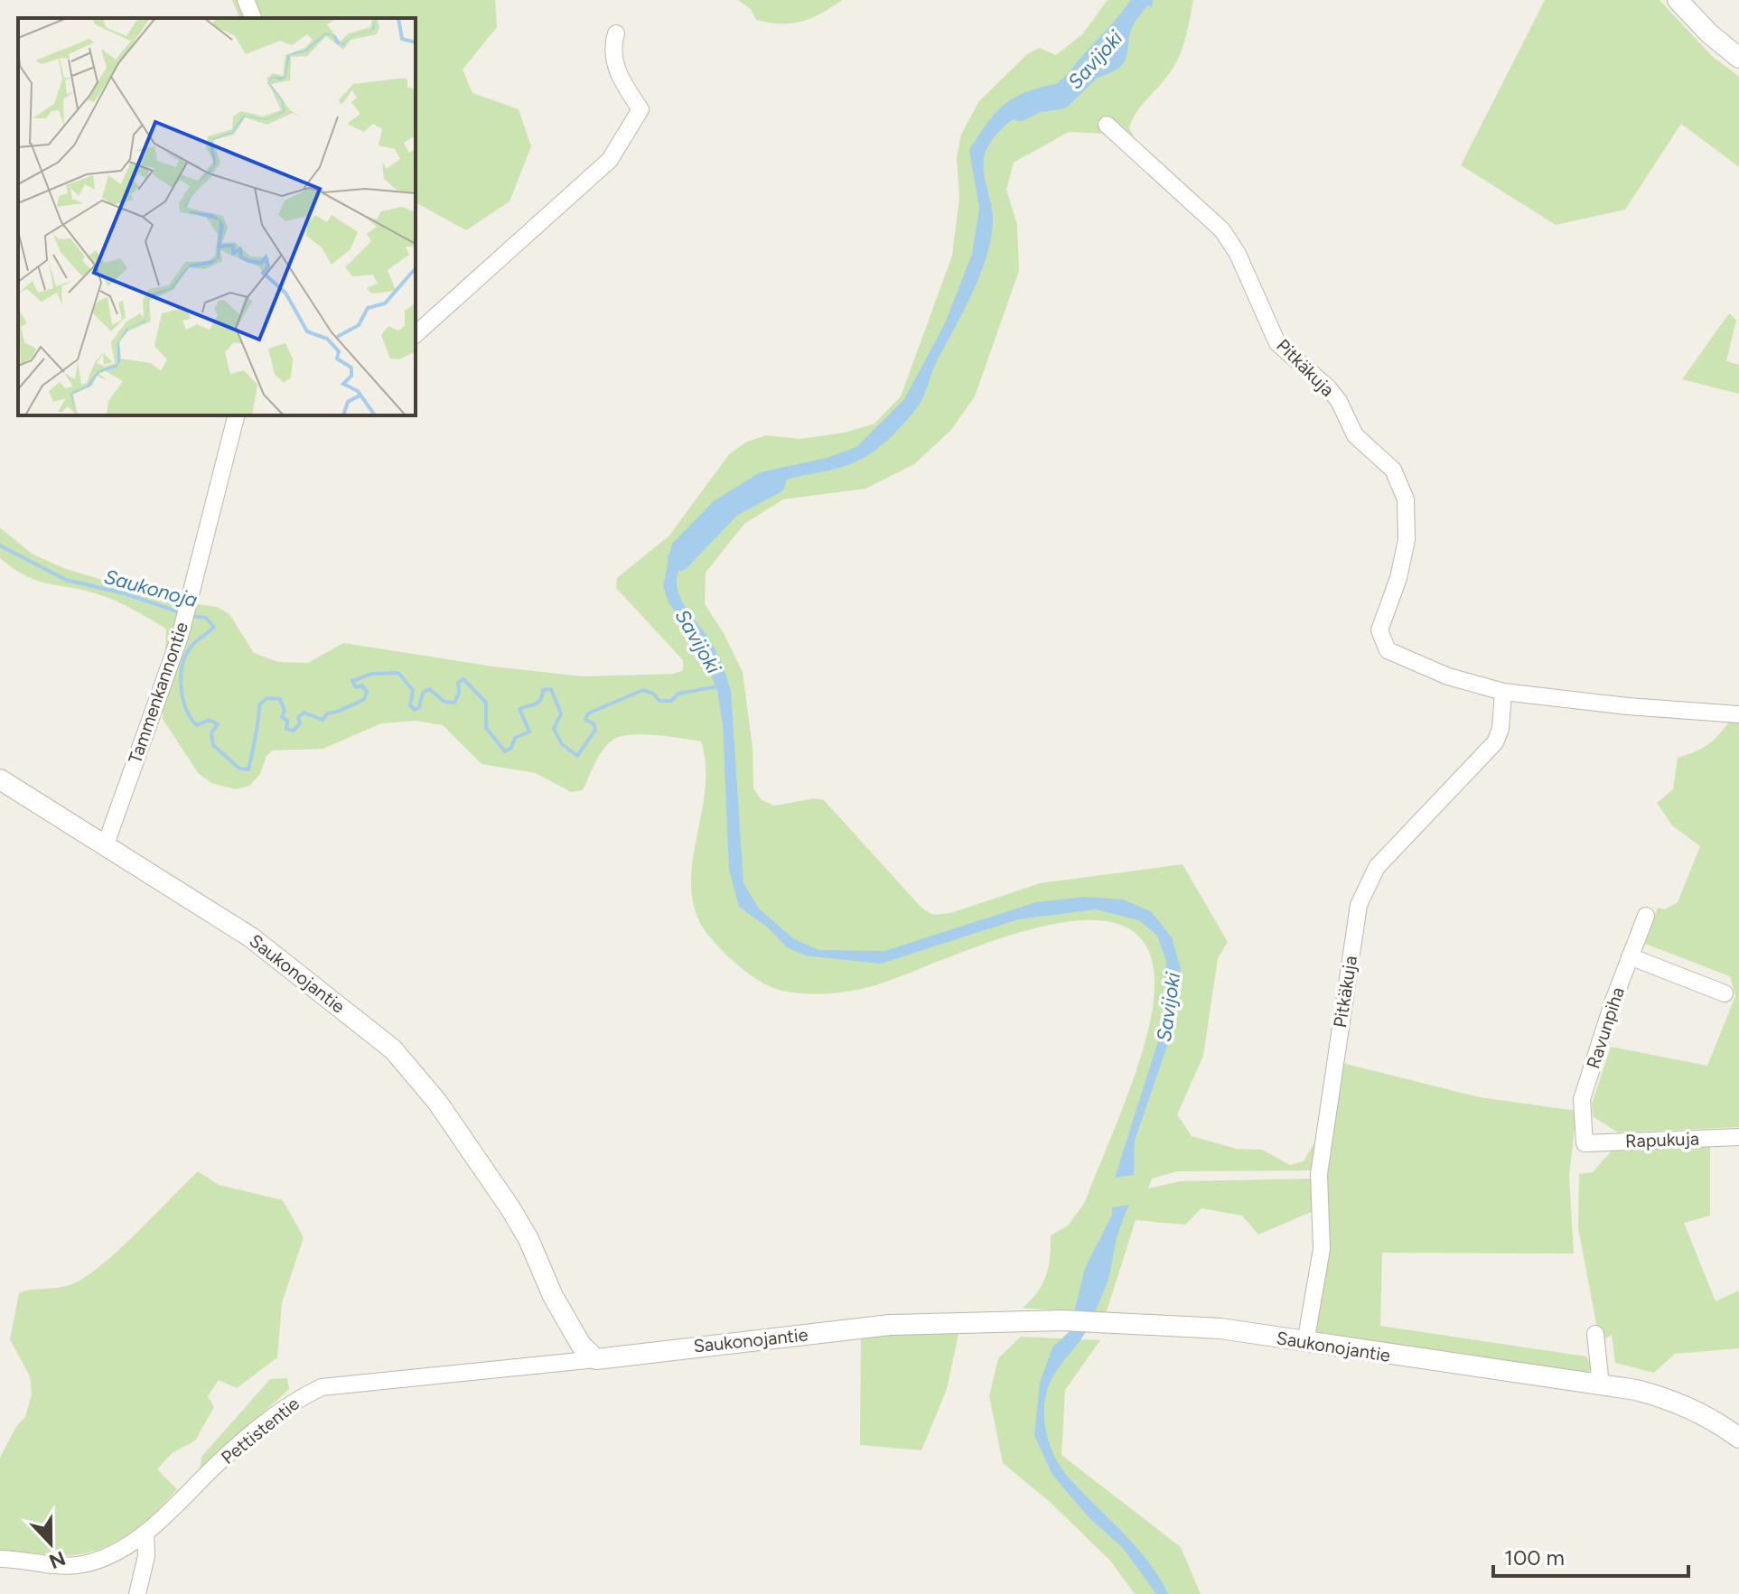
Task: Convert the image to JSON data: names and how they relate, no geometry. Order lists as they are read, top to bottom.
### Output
{
  "streets": {
    "street": [
      "Pitkäkuja",
      "Tammenkannontie",
      "Saukonojantie",
      "Ravunpiha",
      "Rapukuja",
      "Pettistentie"
    ]
  },
  "crossings": [
    ["Pitkäkuja", "Saukonojantie"],
    ["Tammenkannontie", "Saukonojantie"],
    ["Saukonojantie", "Pettistentie"],
    ["Ravunpiha", "Rapukuja"]
  ],
  "water": ["Savijoki", "Saukonoja"],
  "scale_bar": "100 m",
  "north": "bottom"
}
